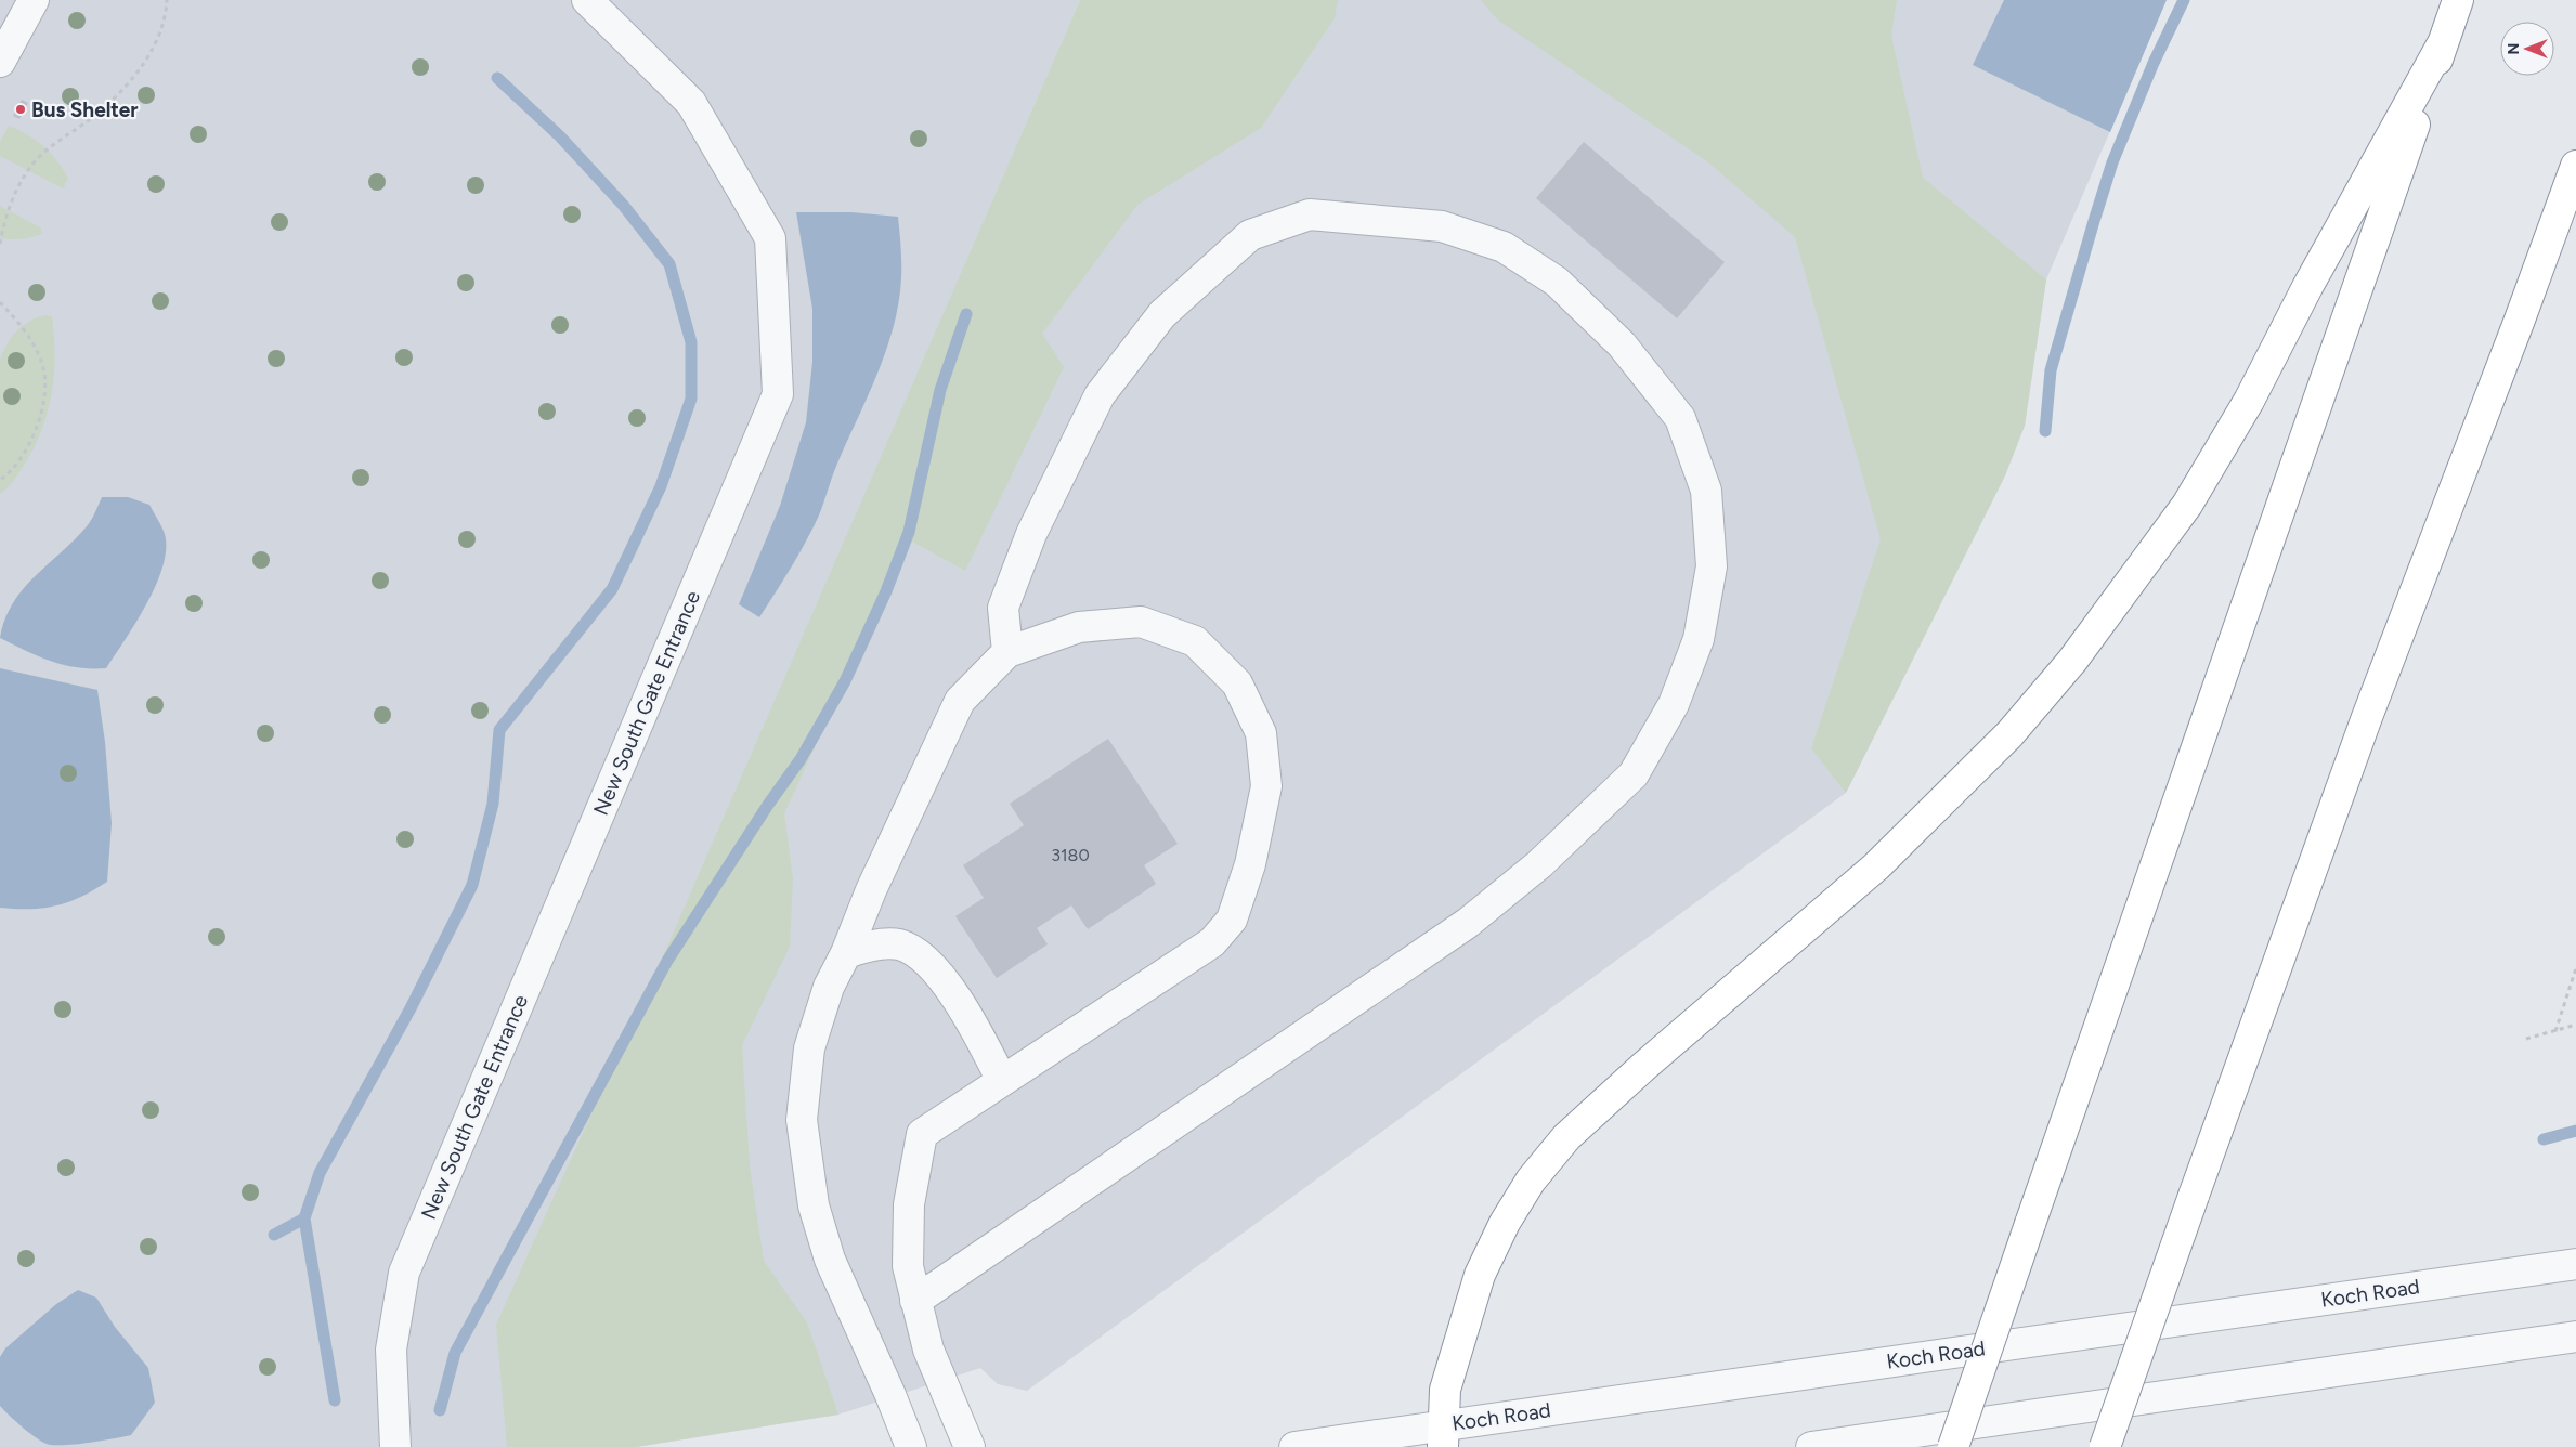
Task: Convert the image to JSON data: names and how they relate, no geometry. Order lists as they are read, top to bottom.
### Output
{
  "streets": {
    "street": ["New South Gate Entrance", "Koch Road"]
  },
  "places": ["Bus Shelter"],
  "house_numbers": ["3180"],
  "north": "left"
}
